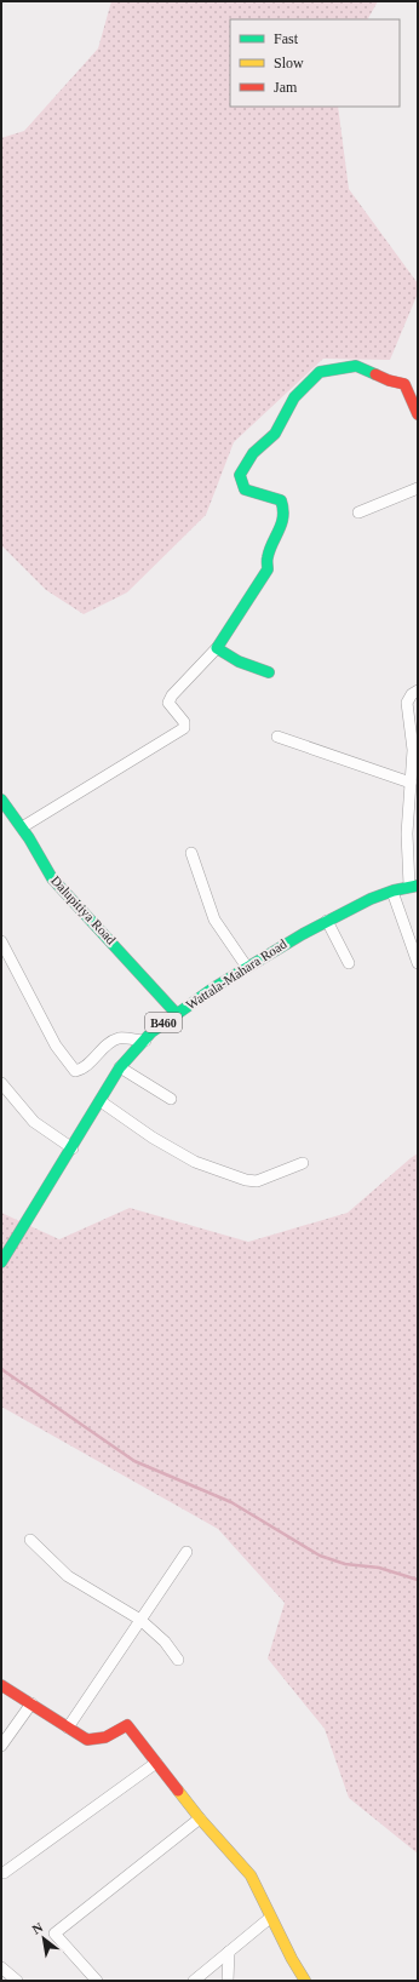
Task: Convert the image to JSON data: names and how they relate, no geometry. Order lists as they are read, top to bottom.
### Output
{
  "streets": {
    "street": ["Dalupitiya Road", "Wattala-Mahara Road", "B460"]
  },
  "crossings": [
    ["Dalupitiya Road", "Wattala-Mahara Road"]
  ],
  "legend": ["Fast", "Slow", "Jam"],
  "north": "top left"
}
